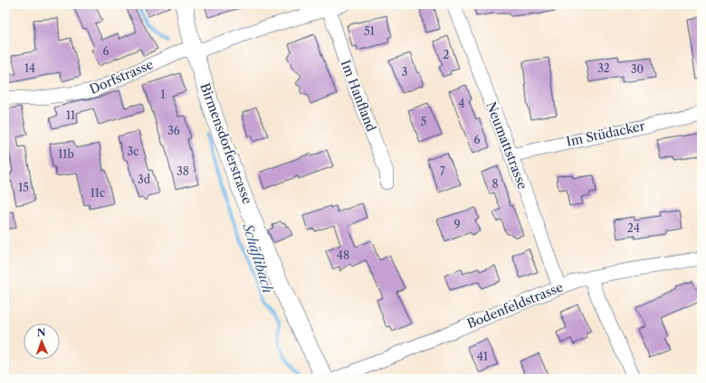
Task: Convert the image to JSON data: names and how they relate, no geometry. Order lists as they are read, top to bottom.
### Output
{
  "streets": {
    "main road": ["Birmensdorferstrasse"],
    "street": [
      "Dorfstrasse",
      "Im Hanfland",
      "Im Stüdacker",
      "Neumattstrasse",
      "Bodenfeldstrasse"
    ]
  },
  "crossings": [
    ["Dorfstrasse", "Im Hanfland"],
    ["Dorfstrasse", "Birmensdorferstrasse"],
    ["Im Stüdacker", "Neumattstrasse"],
    ["Neumattstrasse", "Bodenfeldstrasse"]
  ],
  "water": ["Schäflibach"],
  "house_numbers": [
    "51",
    "6",
    "2",
    "14",
    "32",
    "30",
    "3",
    "1",
    "4",
    "11",
    "5",
    "36",
    "6",
    "3c",
    "11b",
    "38",
    "7",
    "3d",
    "8",
    "15",
    "11c",
    "9",
    "24",
    "48",
    "41"
  ],
  "north": "top"
}
